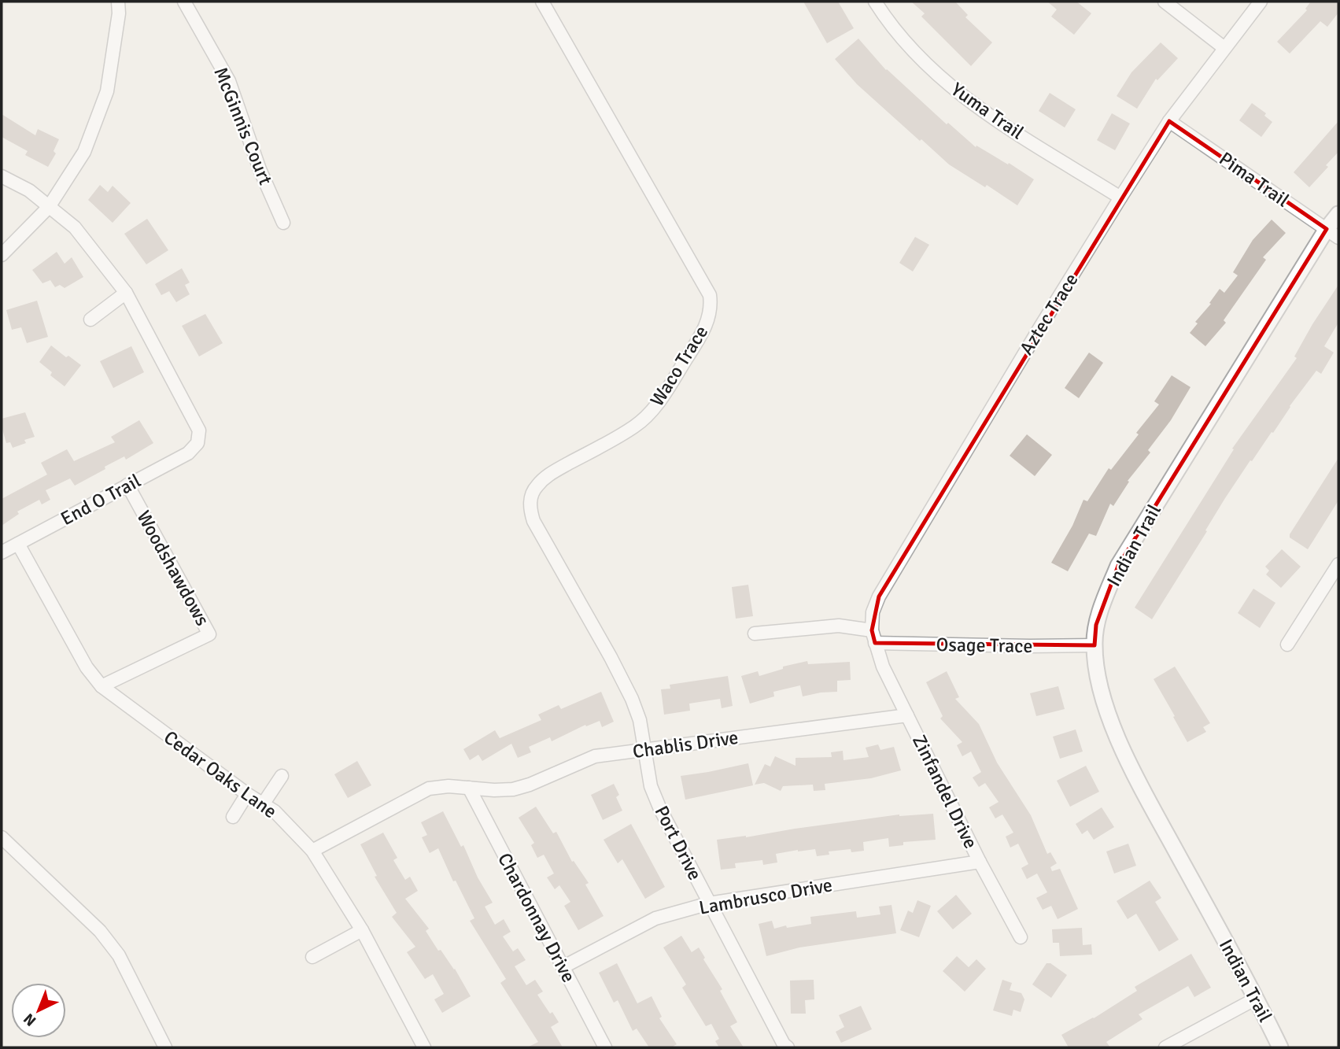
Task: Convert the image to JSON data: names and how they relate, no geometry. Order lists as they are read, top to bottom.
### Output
{
  "streets": {
    "street": [
      "Yuma Trail",
      "McGinnis Court",
      "Pima Trail",
      "Aztec Trace",
      "Waco Trace",
      "End O Trail",
      "Indian Trail",
      "Woodshawdows",
      "Osage Trace",
      "Chablis Drive",
      "Cedar Oaks Lane",
      "Zinfandel Drive",
      "Port Drive",
      "Lambrusco Drive",
      "Chardonnay Drive"
    ]
  },
  "crossings": [
    ["Yuma Trail", "Aztec Trace"],
    ["Pima Trail", "Aztec Trace"],
    ["Pima Trail", "Indian Trail"],
    ["Aztec Trace", "Osage Trace"],
    ["Aztec Trace", "Zinfandel Drive"],
    ["Waco Trace", "Chablis Drive"],
    ["Waco Trace", "Port Drive"],
    ["End O Trail", "Woodshawdows"],
    ["End O Trail", "Cedar Oaks Lane"],
    ["Indian Trail", "Osage Trace"],
    ["Woodshawdows", "Cedar Oaks Lane"],
    ["Osage Trace", "Zinfandel Drive"],
    ["Chablis Drive", "Cedar Oaks Lane"],
    ["Chablis Drive", "Zinfandel Drive"],
    ["Chablis Drive", "Port Drive"],
    ["Chablis Drive", "Chardonnay Drive"],
    ["Zinfandel Drive", "Lambrusco Drive"],
    ["Port Drive", "Lambrusco Drive"],
    ["Lambrusco Drive", "Chardonnay Drive"]
  ],
  "north": "bottom left"
}
